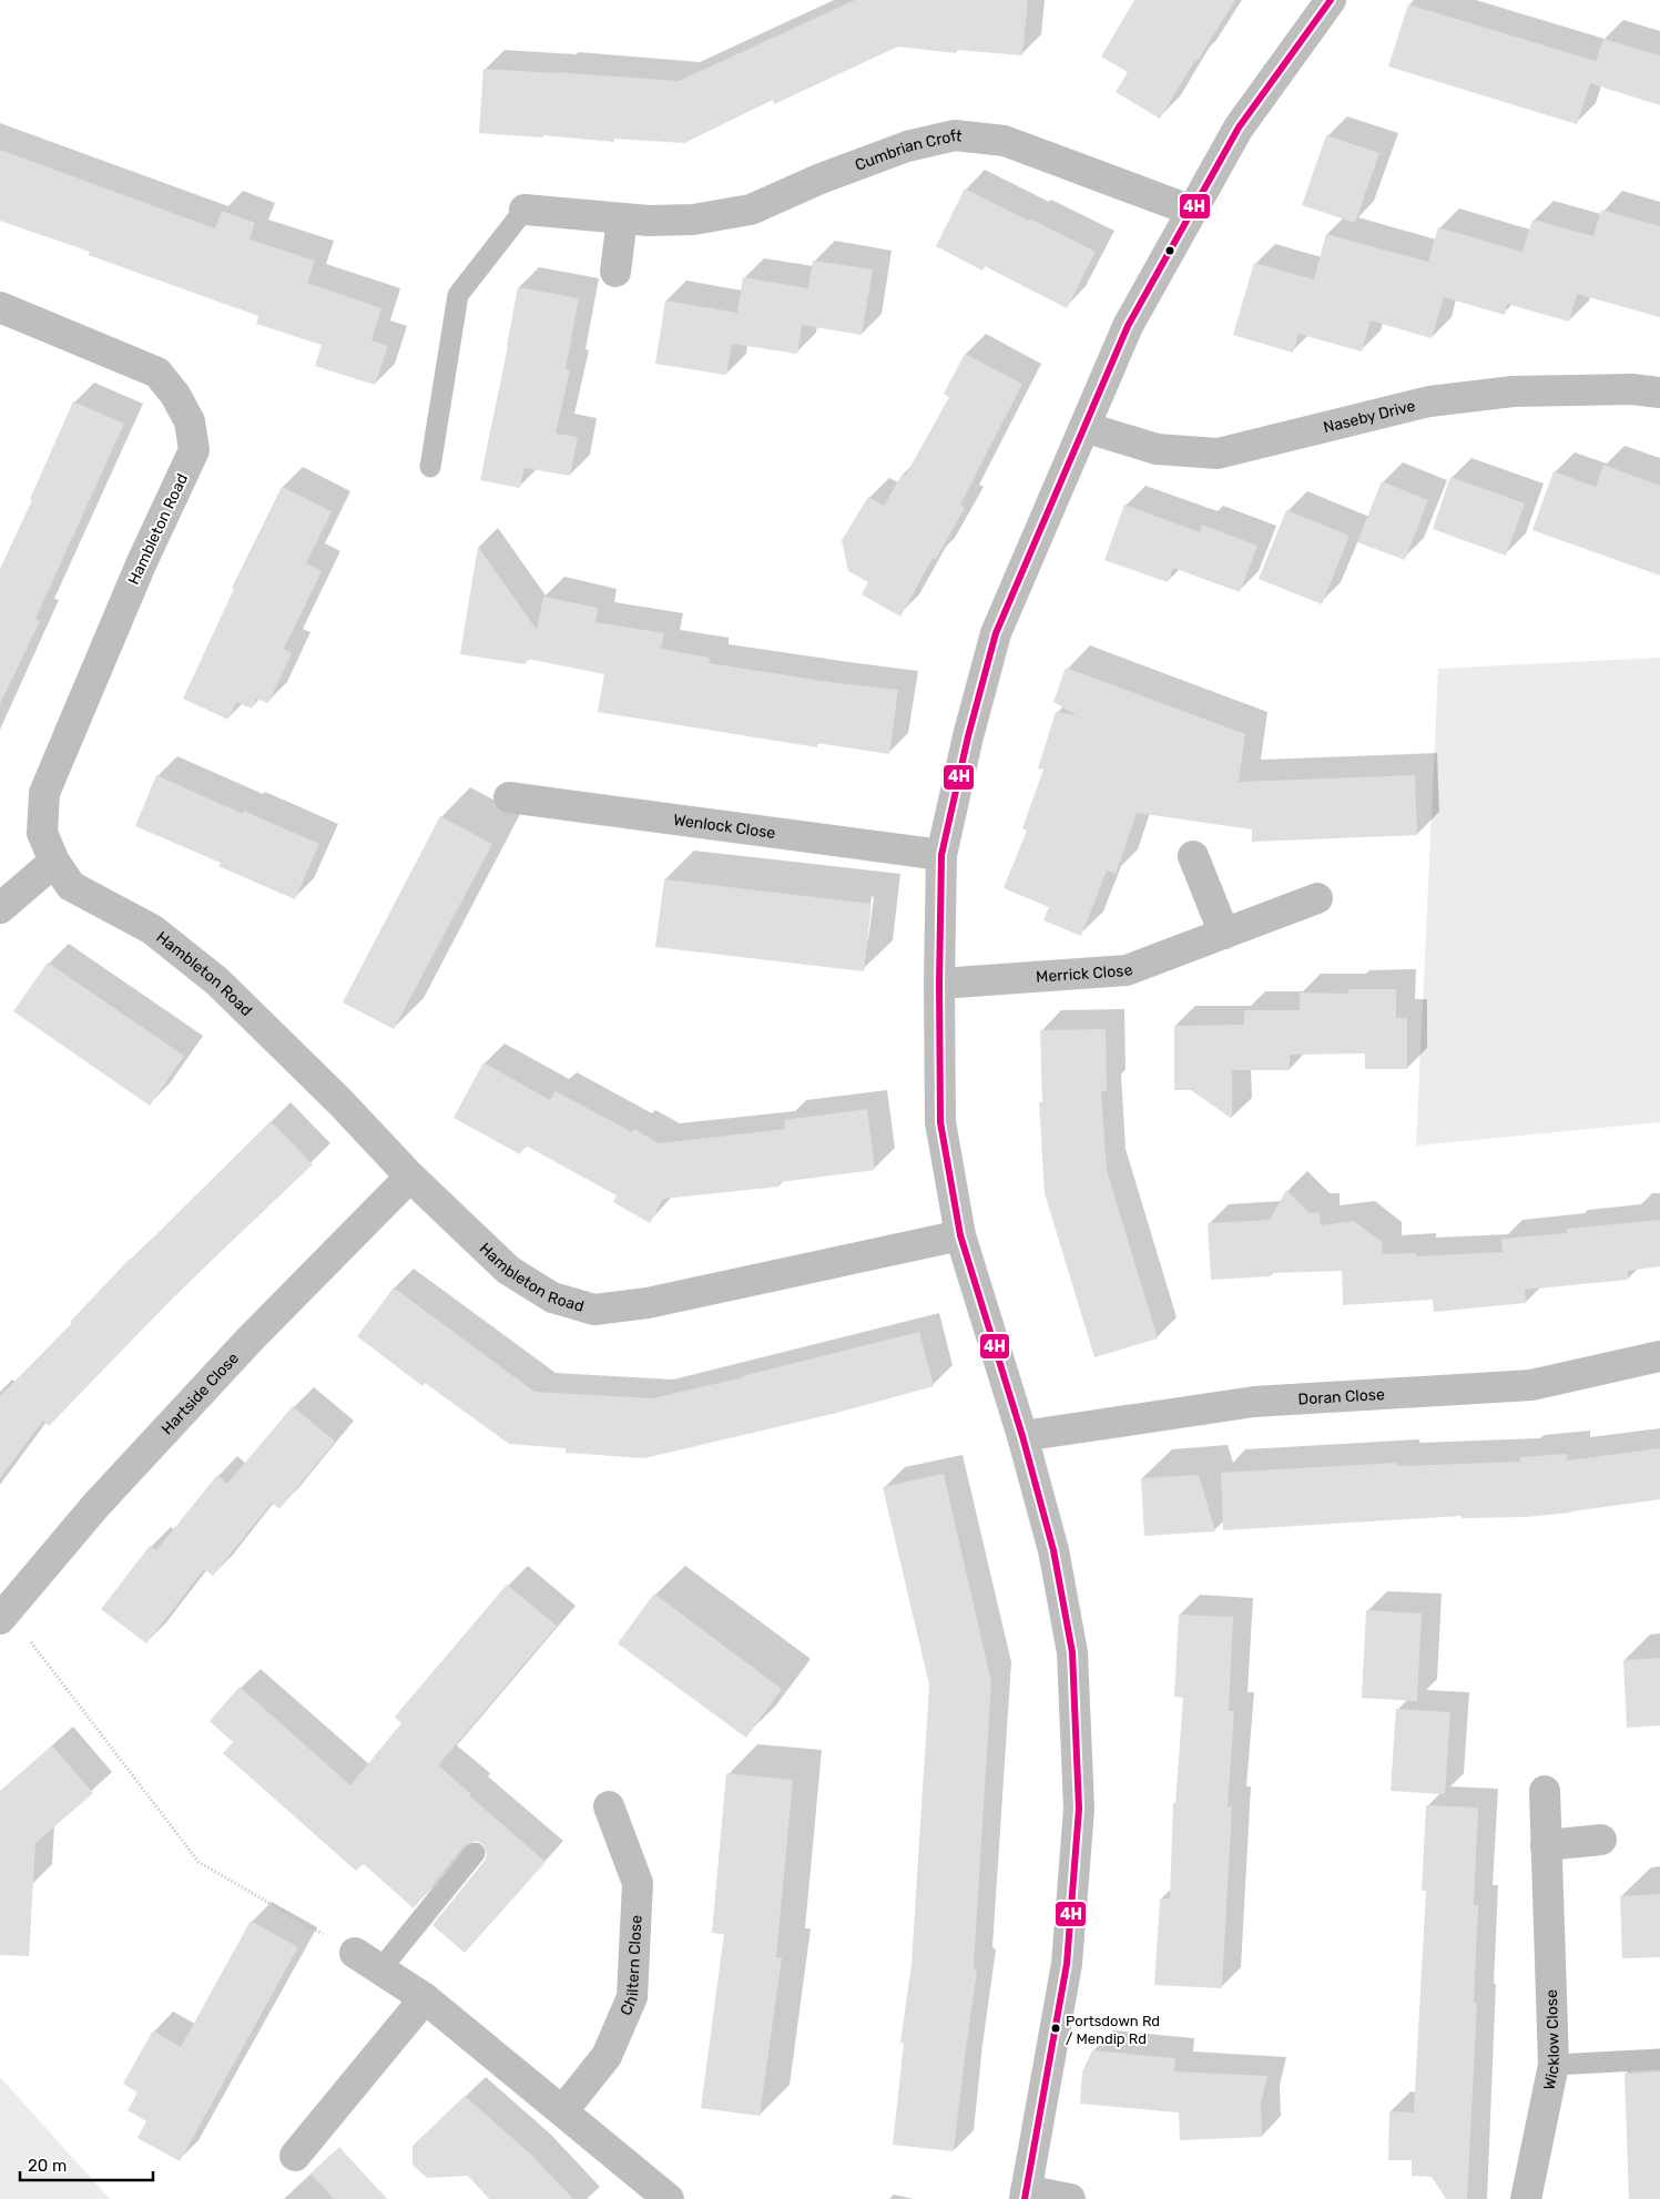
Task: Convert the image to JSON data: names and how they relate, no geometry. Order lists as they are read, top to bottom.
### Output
{
  "streets": {
    "street": [
      "Cumbrian Croft",
      "Naseby Drive",
      "Hambleton Road",
      "Wenlock Close",
      "Merrick Close",
      "Hartside Close",
      "Doran Close",
      "Chiltern Close",
      "Wicklow Close"
    ]
  },
  "crossings": [
    ["Hambleton Road", "Hartside Close"]
  ],
  "places": ["Portsdown Rd / Mendip Rd"],
  "lines": ["transit line 4H"],
  "scale_bar": "20 m"
}
